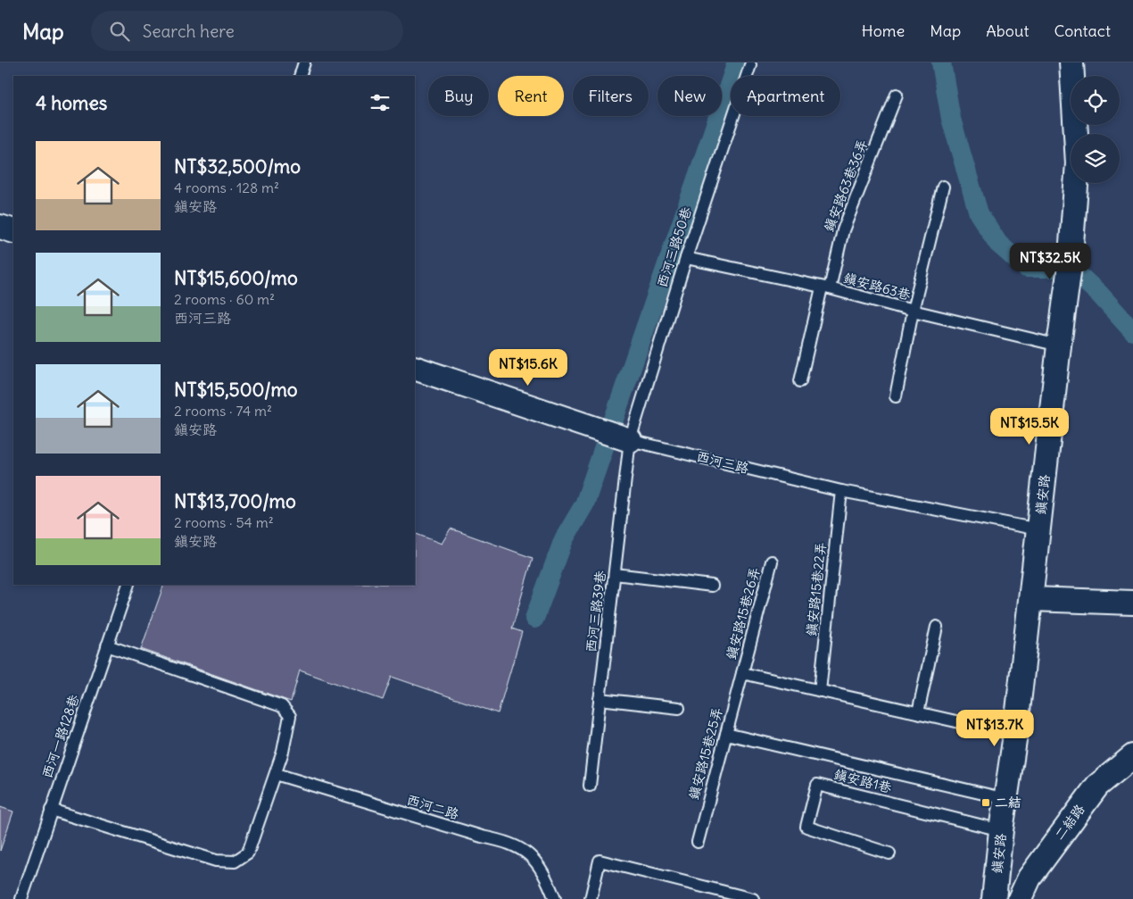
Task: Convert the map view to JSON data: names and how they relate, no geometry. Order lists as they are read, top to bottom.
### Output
{
  "streets": {
    "street": ["西河三路", "鎮安路", "二結路"],
    "lane": [
      "鎮安路63巷36弄",
      "西河三路50巷",
      "鎮安路63巷",
      "鎮安路15巷22弄",
      "西河三路39巷",
      "鎮安路15巷26弄",
      "西河一路128巷",
      "鎮安路15巷25弄",
      "鎮安路1巷",
      "西河二路"
    ]
  },
  "crossings": [
    ["鎮安路63巷36弄", "鎮安路63巷"],
    ["西河三路50巷", "鎮安路63巷"],
    ["西河三路50巷", "西河三路"],
    ["西河三路50巷", "西河三路39巷"],
    ["鎮安路63巷", "鎮安路"],
    ["西河三路", "鎮安路"],
    ["西河三路", "鎮安路15巷22弄"],
    ["西河三路", "西河三路39巷"],
    ["鎮安路", "鎮安路1巷"],
    ["鎮安路15巷26弄", "鎮安路15巷25弄"]
  ],
  "places": {
    "transit": ["二結"]
  },
  "page": {
    "header": "Map",
    "search": "Search here",
    "nav": [
      "Home",
      "Map",
      "About",
      "Contact"
    ],
    "chip": [
      "Buy",
      "Rent",
      "Filters",
      "New",
      "Apartment"
    ],
    "heading": "4 homes",
    "list": [
      {
        "name": "NT$32,500/mo",
        "note": "4 rooms · 128 m² · 鎮安路"
      },
      {
        "name": "NT$15,600/mo",
        "note": "2 rooms · 60 m² · 西河三路"
      },
      {
        "name": "NT$15,500/mo",
        "note": "2 rooms · 74 m² · 鎮安路"
      },
      {
        "name": "NT$13,700/mo",
        "note": "2 rooms · 54 m² · 鎮安路"
      }
    ],
    "price": [
      "NT$32.5K",
      "NT$15.6K",
      "NT$15.5K",
      "NT$13.7K"
    ]
  }
}
